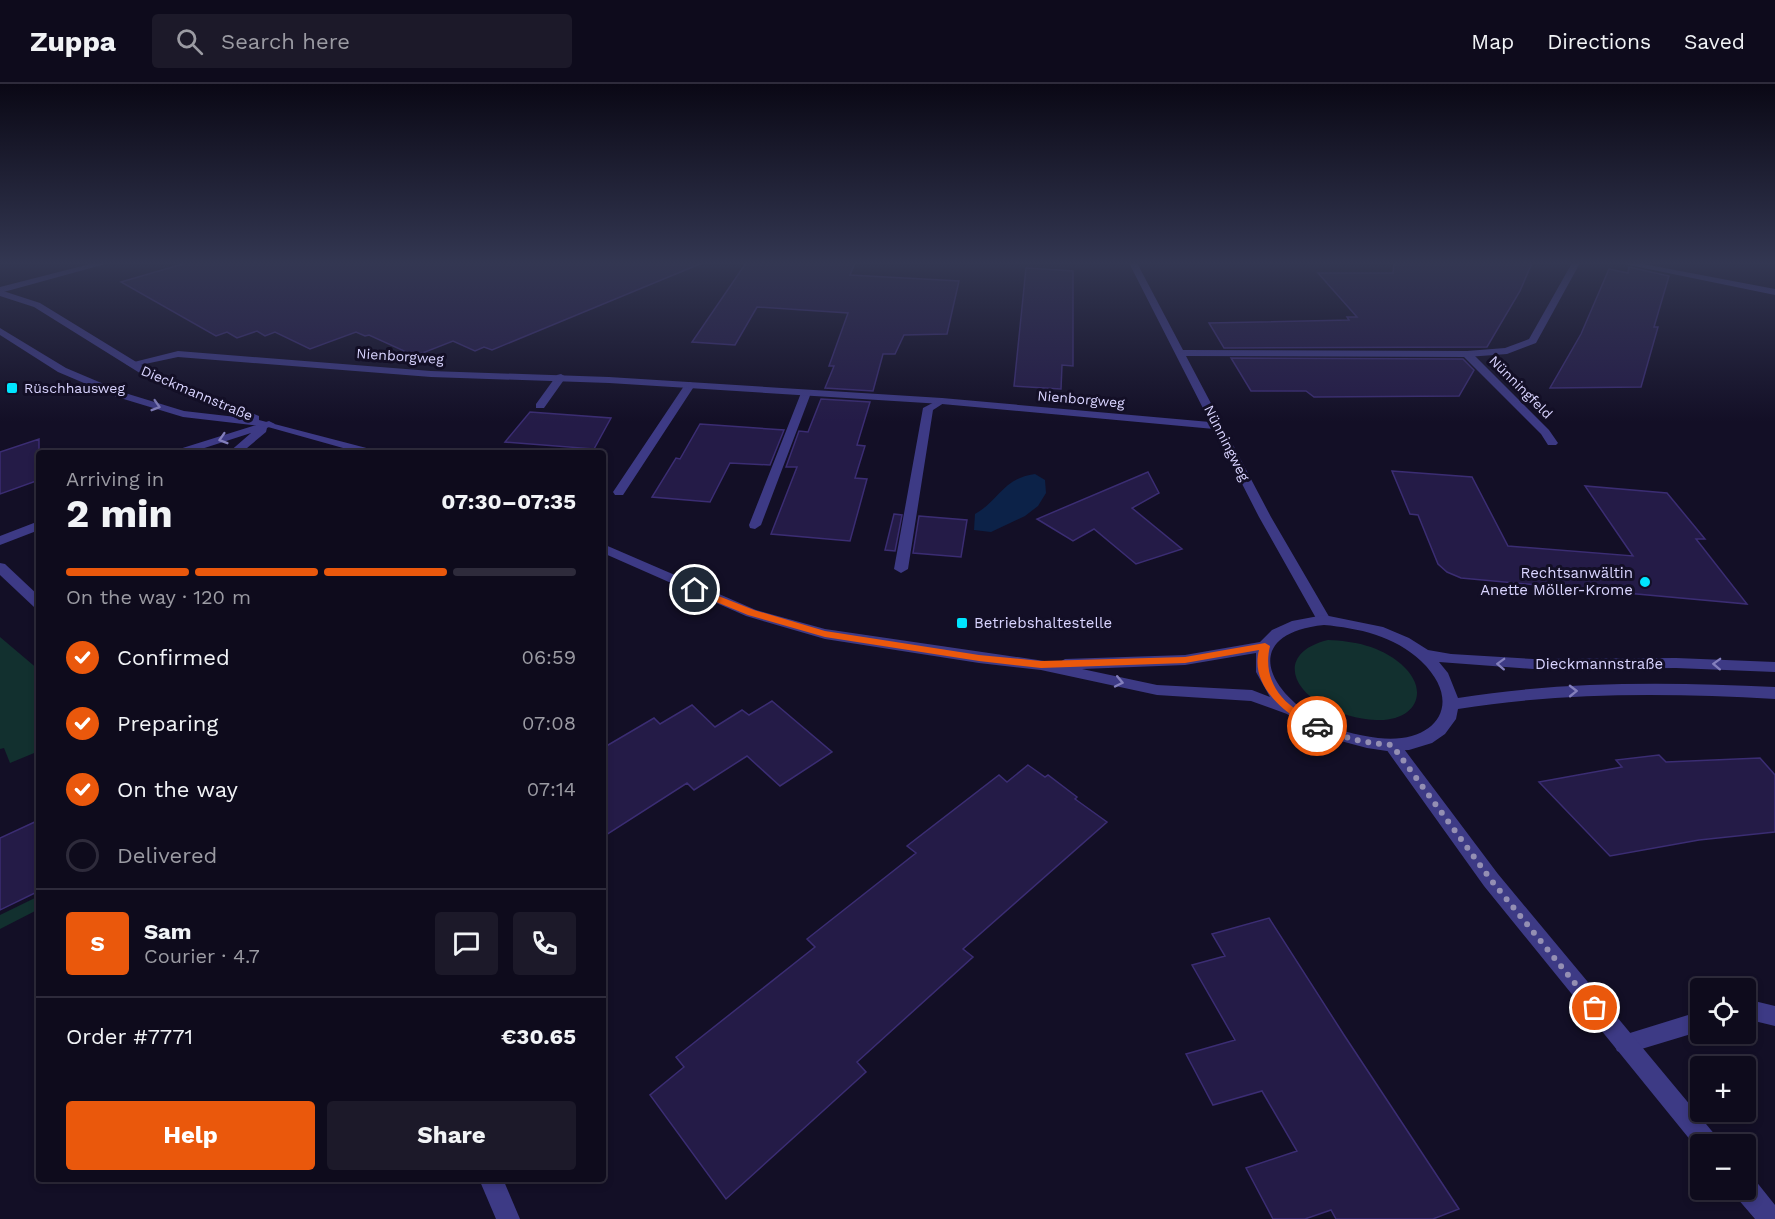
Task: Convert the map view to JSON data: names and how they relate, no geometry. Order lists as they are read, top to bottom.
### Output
{
  "streets": {
    "street": [
      "Nienborgweg",
      "Nünningfeld",
      "Dieckmannstraße",
      "Nünningweg"
    ]
  },
  "crossings": [
    ["Nienborgweg", "Dieckmannstraße"],
    ["Nienborgweg", "Nünningweg"],
    ["Nünningfeld", "Nünningweg"],
    ["Dieckmannstraße", "Nünningweg"]
  ],
  "places": {
    "transit": ["Rüschhausweg", "Betriebshaltestelle"],
    "other": ["Rechtsanwältin Anette Möller-Krome"]
  },
  "page": {
    "header": "Zuppa",
    "search": "Search here",
    "nav": ["Map", "Directions", "Saved"],
    "heading": ["2 min", "Arriving in", "07:30–07:35"],
    "panel": [
      "Sam",
      "Courier · 4.7",
      "Order #7771",
      "€30.65"
    ],
    "bar": "On the way · 120 m",
    "list": [
      ["Confirmed", "06:59"],
      ["Preparing", "07:08"],
      ["On the way", "07:14"],
      "Delivered"
    ],
    "round": "S",
    "map_buttons": ["+", "−"],
    "buttons": ["Help", "Share"]
  }
}
